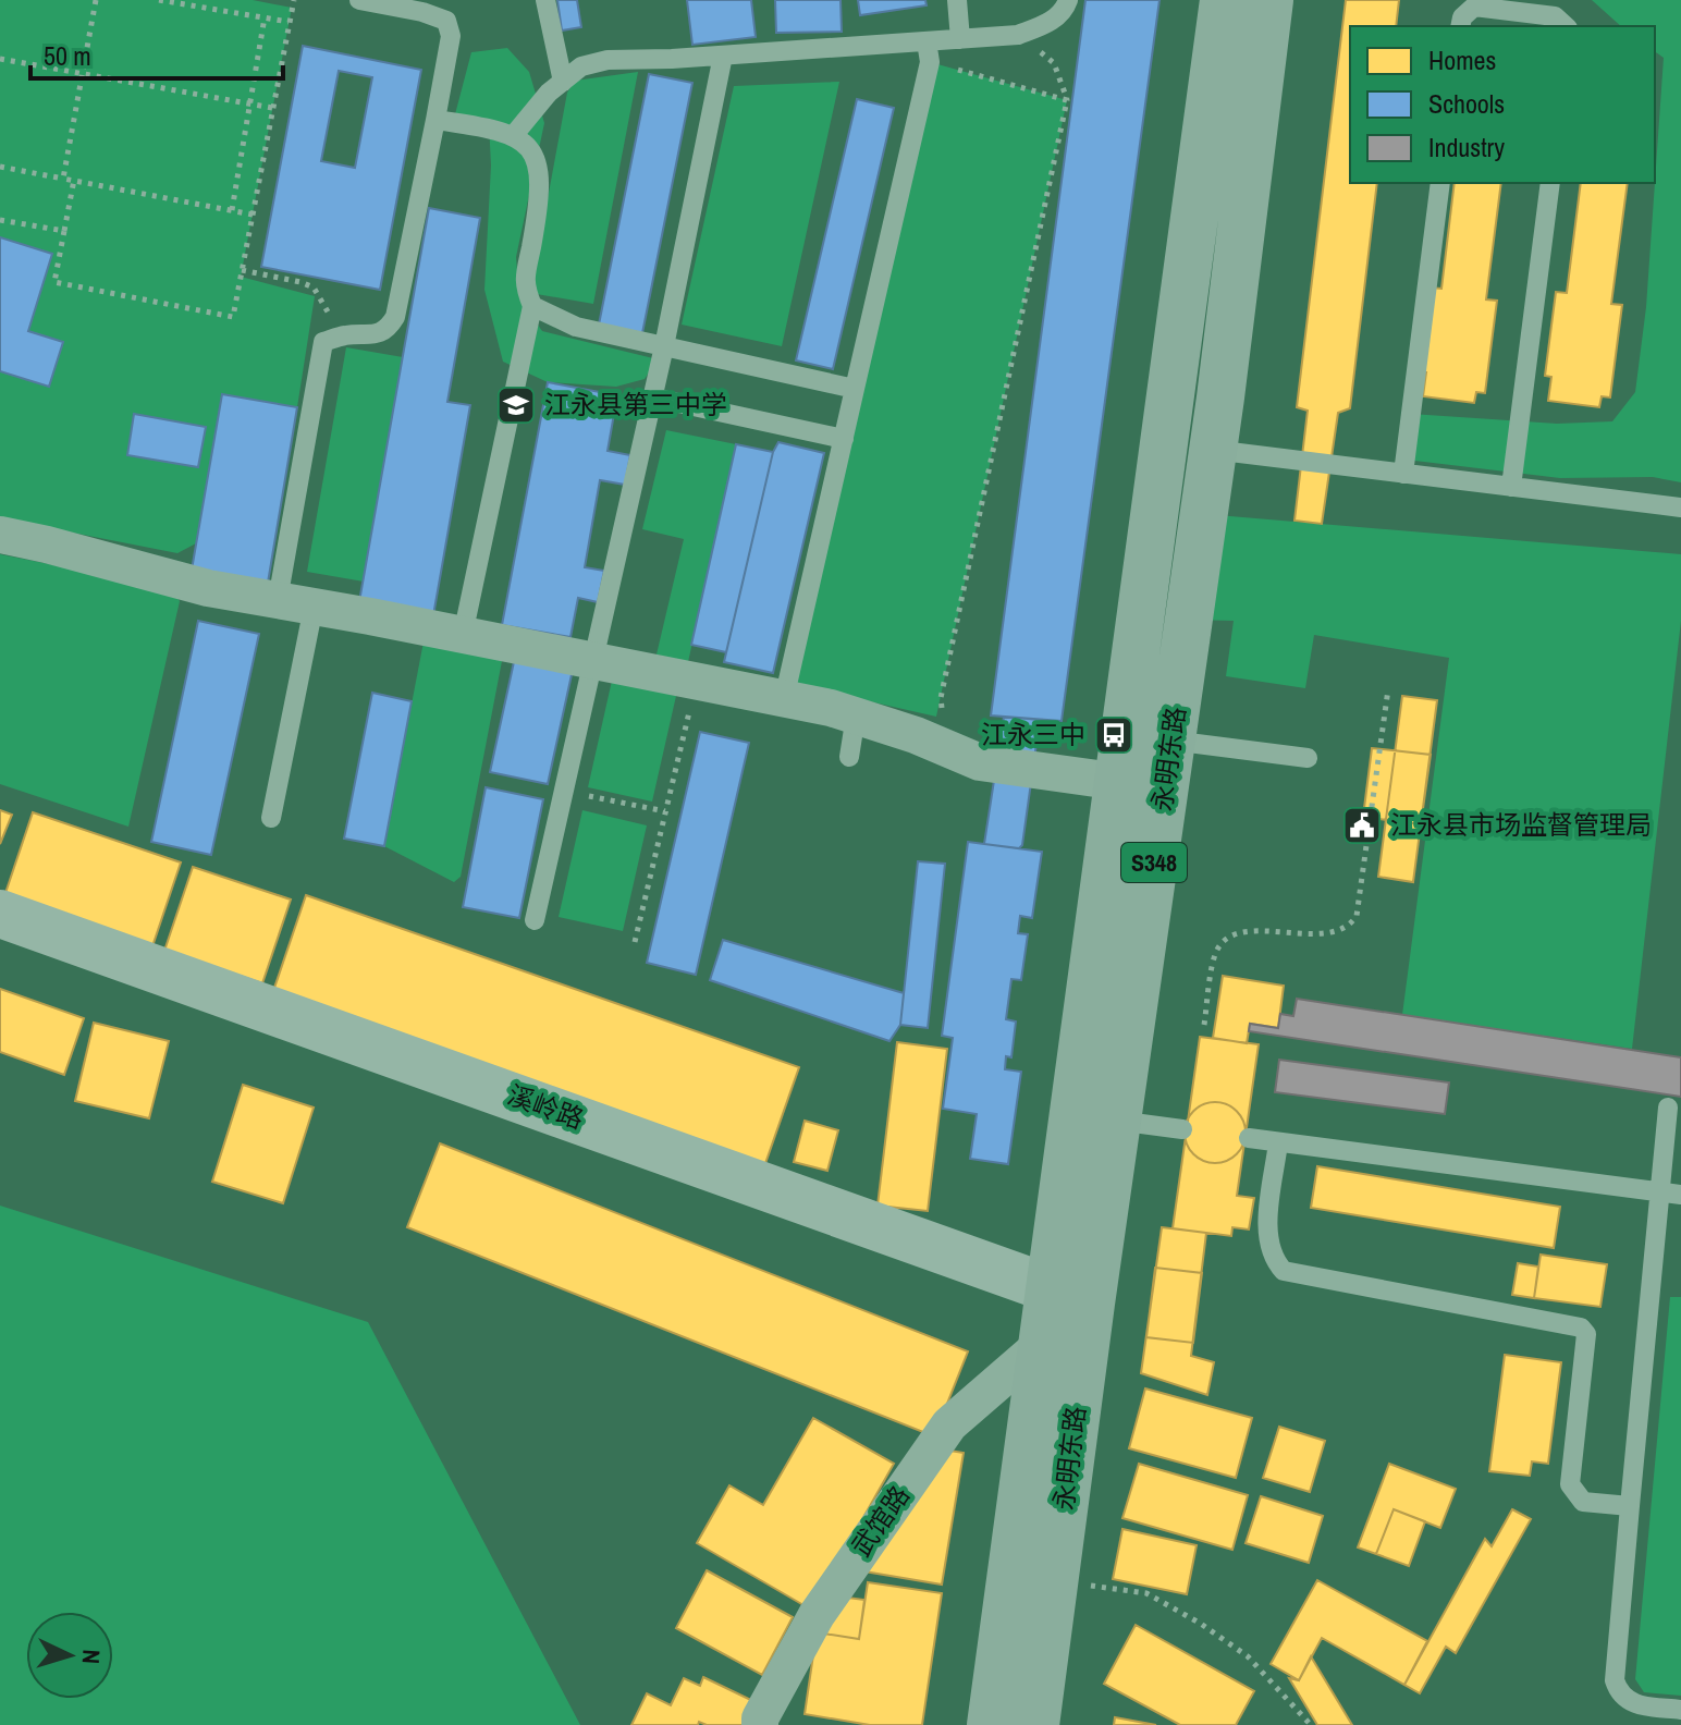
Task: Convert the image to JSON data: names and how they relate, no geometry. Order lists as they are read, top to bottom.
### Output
{
  "streets": {
    "main road": ["永明东路", "S348"],
    "street": ["溪岭路", "武馆路"]
  },
  "crossings": [
    ["永明东路", "溪岭路"],
    ["永明东路", "武馆路"]
  ],
  "places": {
    "school or university": ["江永县第三中学"],
    "bus stop": ["江永三中"],
    "public building": ["江永县市场监督管理局"]
  },
  "legend": ["Homes", "Schools", "Industry"],
  "scale_bar": "50 m",
  "north": "right"
}
